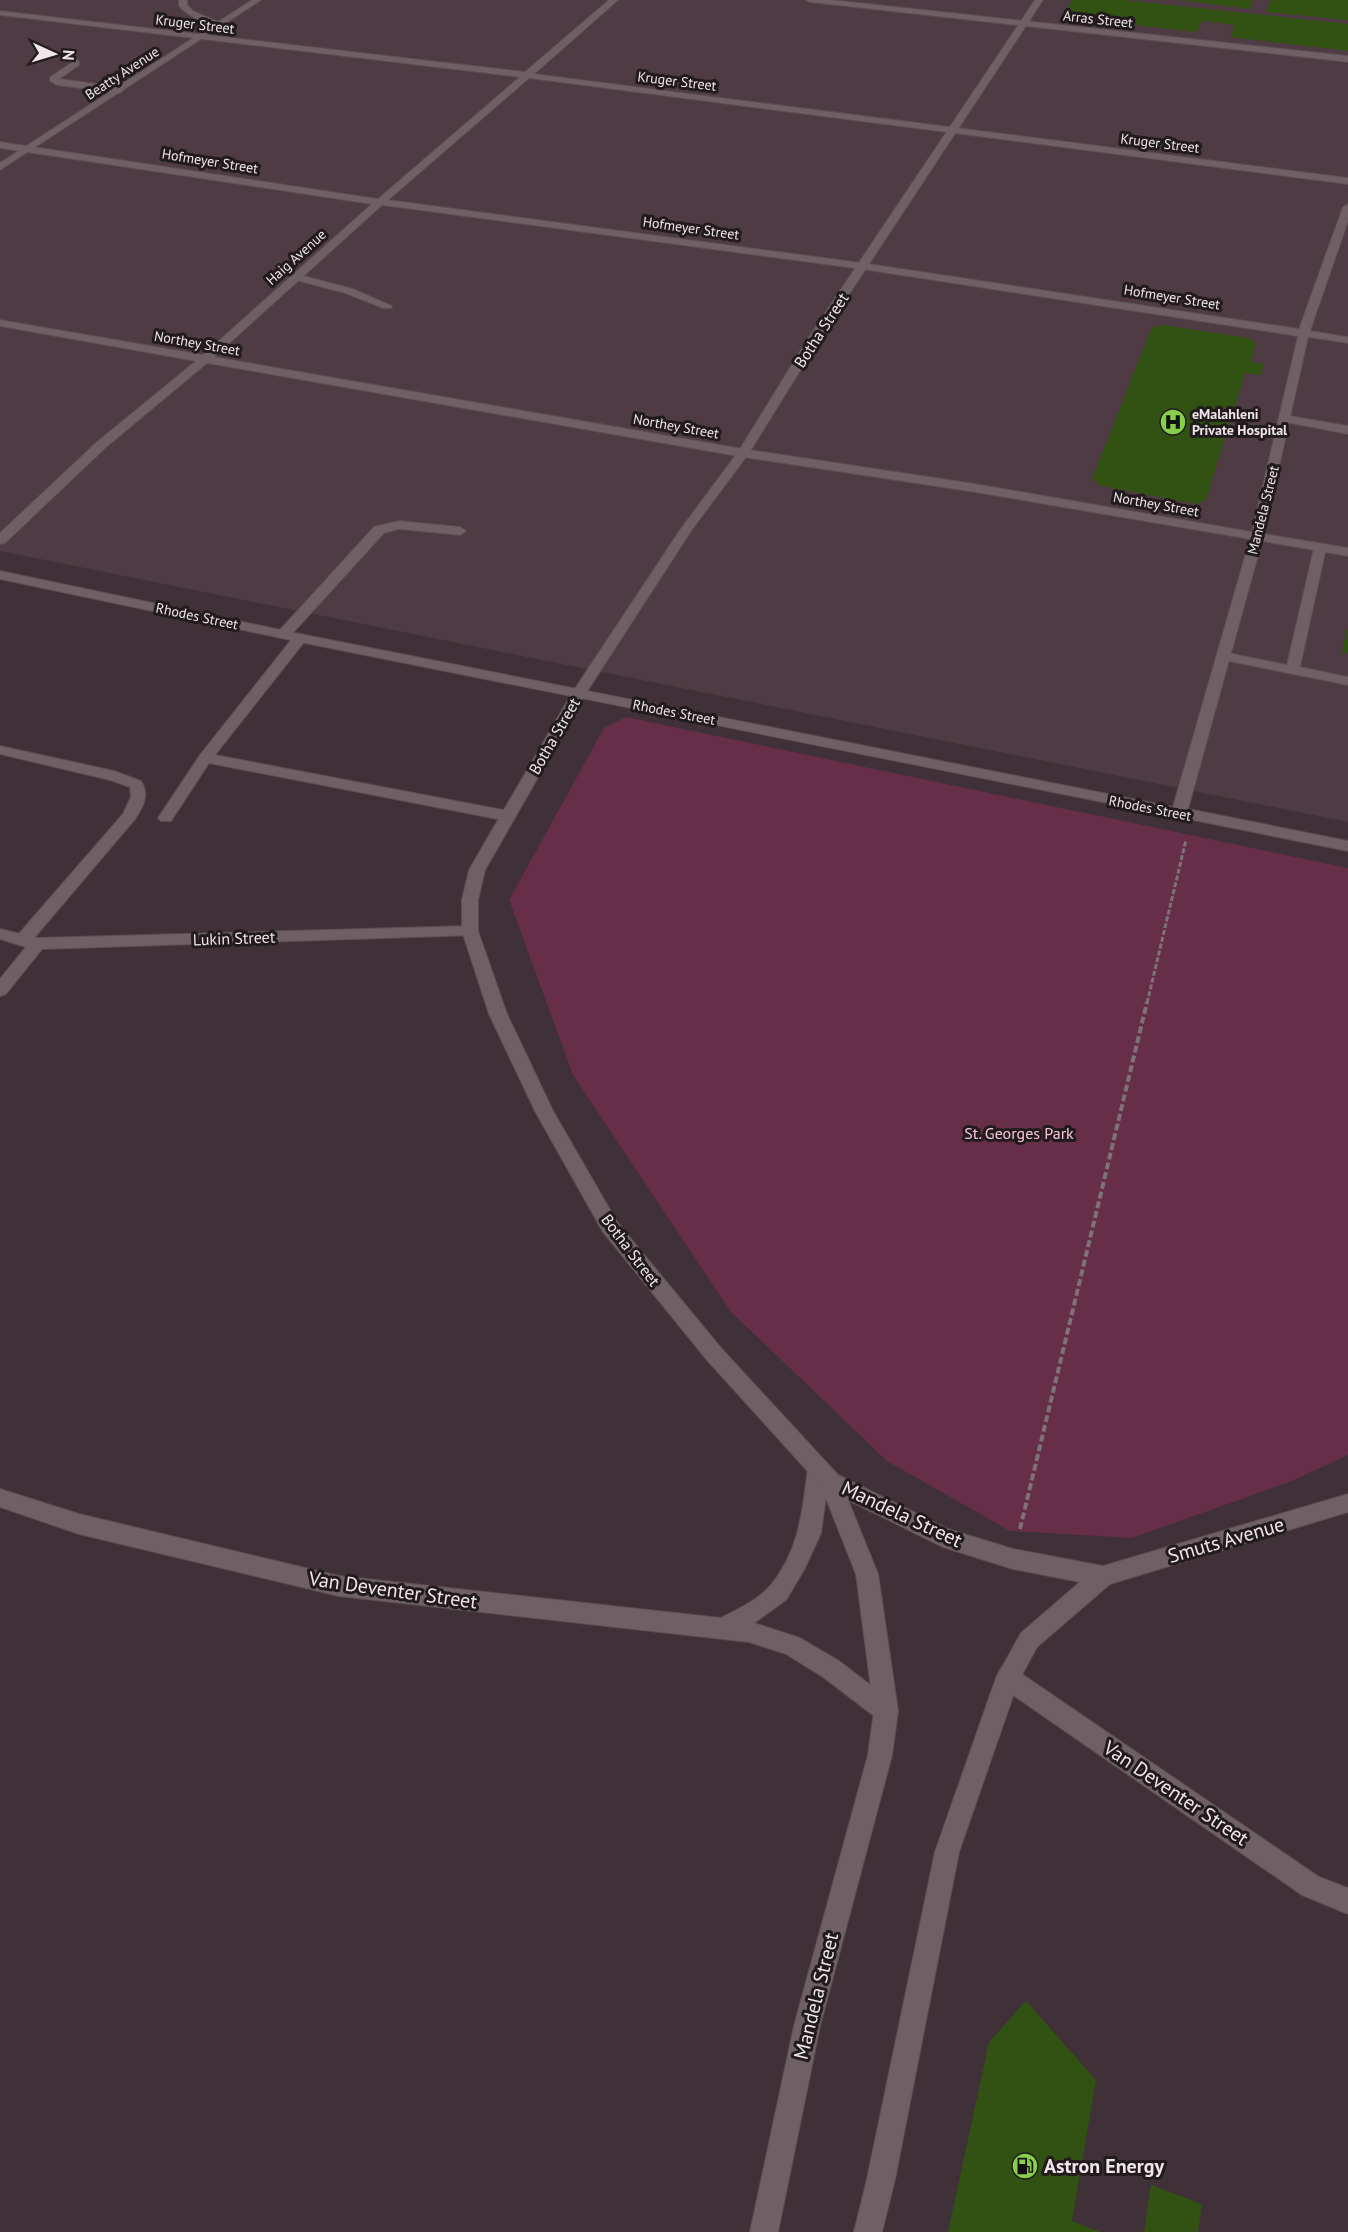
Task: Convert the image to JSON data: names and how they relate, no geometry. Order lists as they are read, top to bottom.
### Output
{
  "streets": {
    "street": [
      "Arras Street",
      "Kruger Street",
      "Beatty Avenue",
      "Hofmeyer Street",
      "Haig Avenue",
      "Botha Street",
      "Northey Street",
      "Mandela Street",
      "Rhodes Street",
      "Lukin Street",
      "Smuts Avenue",
      "Van Deventer Street"
    ]
  },
  "crossings": [
    ["Arras Street", "Botha Street"],
    ["Kruger Street", "Beatty Avenue"],
    ["Kruger Street", "Haig Avenue"],
    ["Kruger Street", "Botha Street"],
    ["Beatty Avenue", "Hofmeyer Street"],
    ["Hofmeyer Street", "Haig Avenue"],
    ["Hofmeyer Street", "Botha Street"],
    ["Hofmeyer Street", "Mandela Street"],
    ["Haig Avenue", "Northey Street"],
    ["Botha Street", "Northey Street"],
    ["Botha Street", "Mandela Street"],
    ["Botha Street", "Rhodes Street"],
    ["Botha Street", "Lukin Street"],
    ["Northey Street", "Mandela Street"],
    ["Mandela Street", "Rhodes Street"],
    ["Mandela Street", "Smuts Avenue"],
    ["Mandela Street", "Van Deventer Street"]
  ],
  "parks": ["St. Georges Park"],
  "places": {
    "hospital": ["eMalahleni Private Hospital"],
    "fuel station": ["Astron Energy"]
  },
  "north": "right"
}
